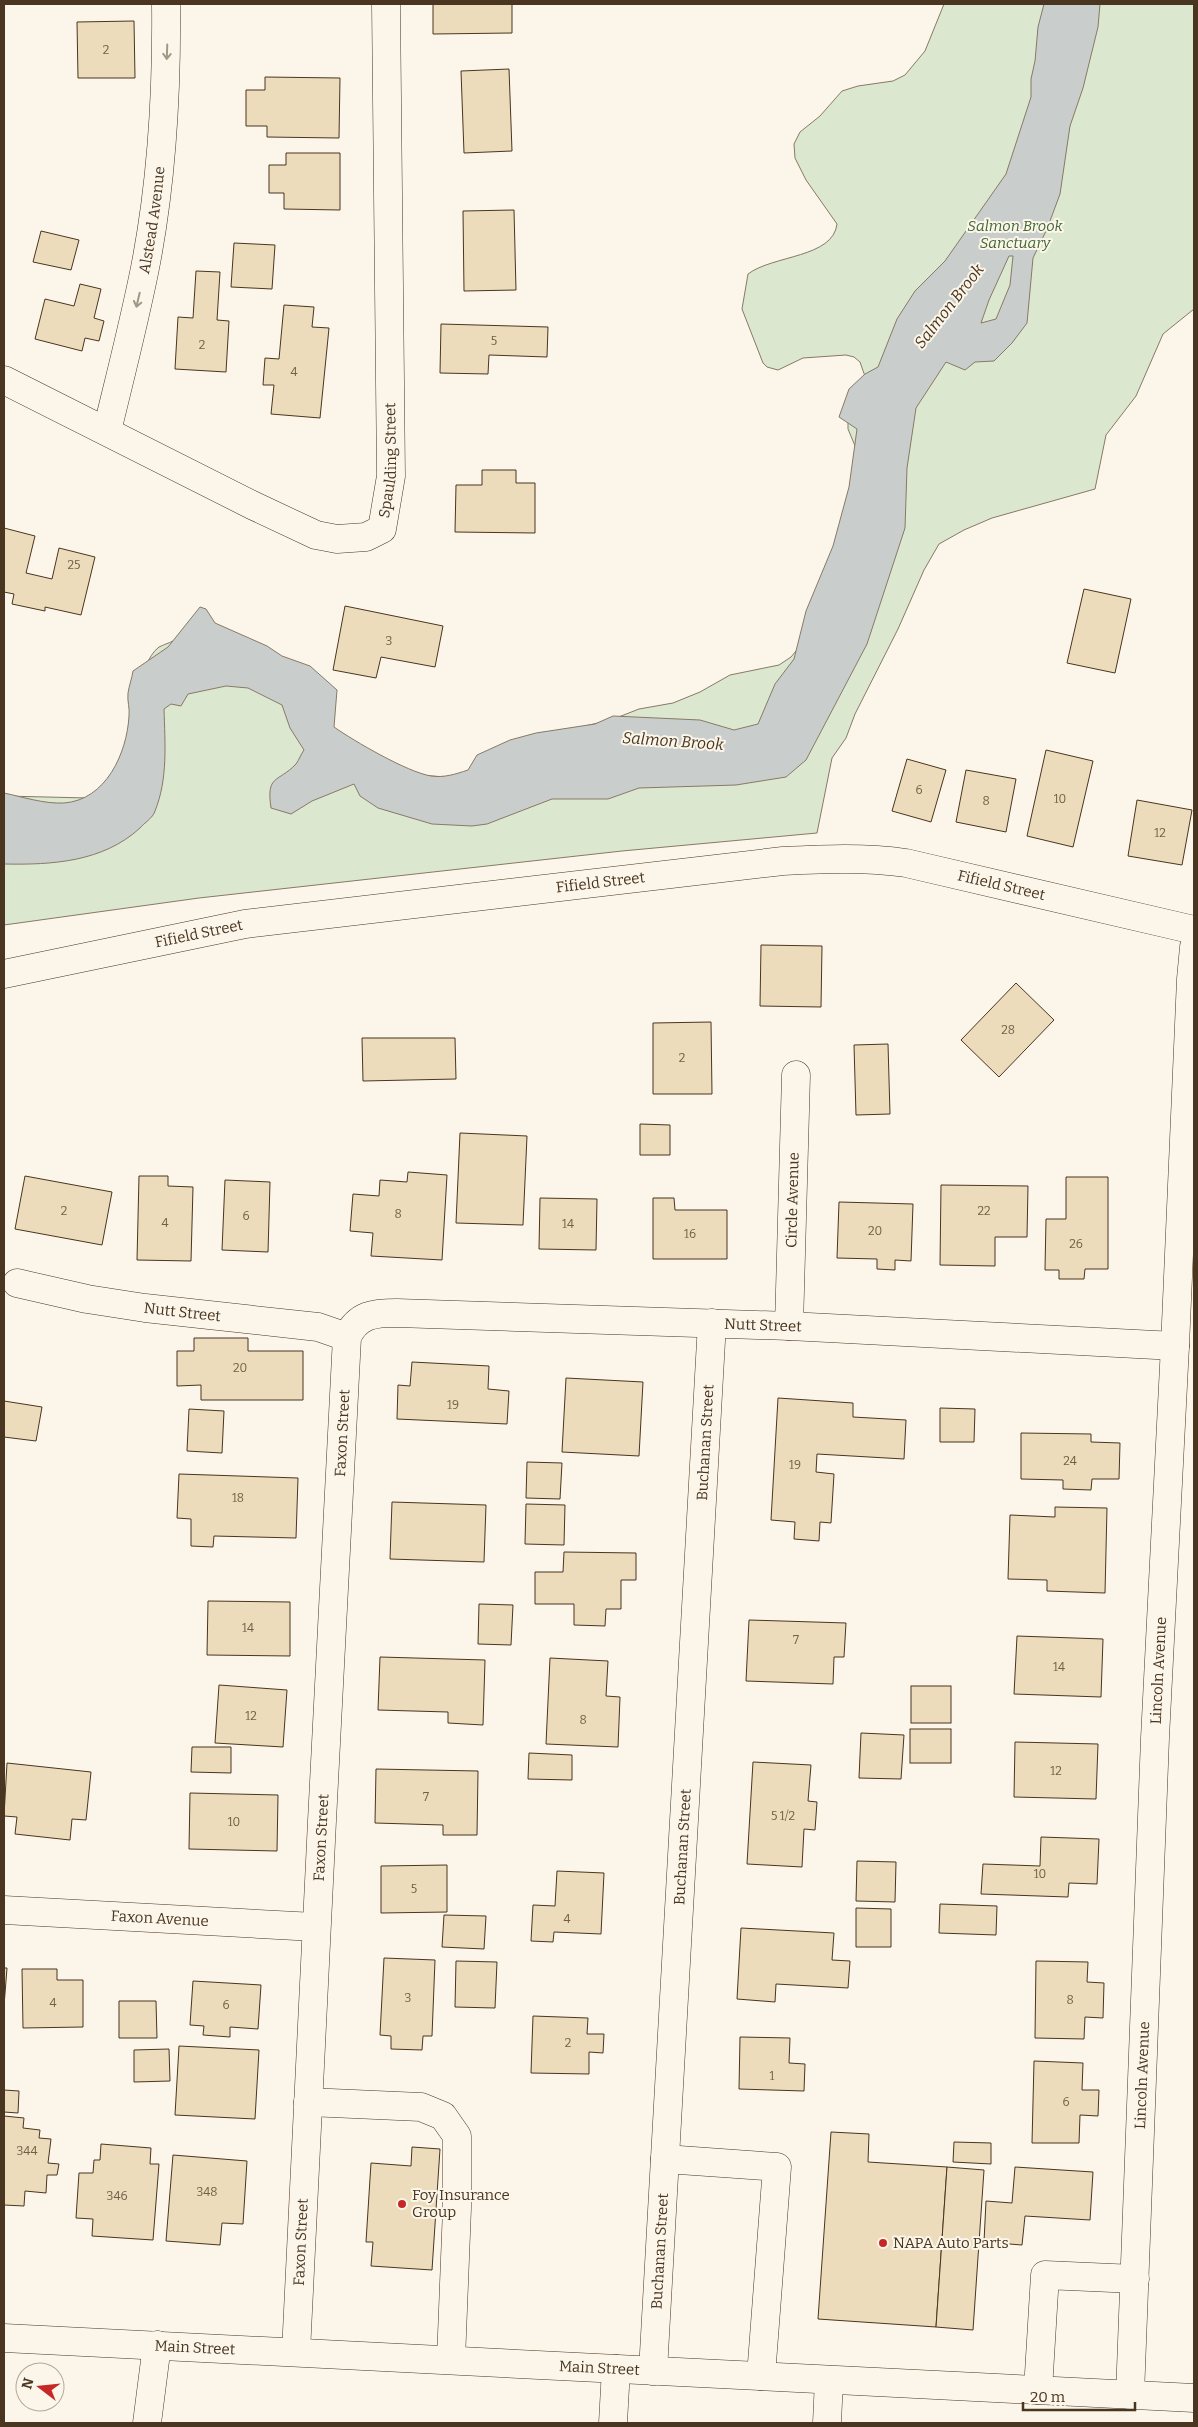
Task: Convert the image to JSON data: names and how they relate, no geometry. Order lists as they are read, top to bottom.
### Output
{
  "streets": {
    "street": [
      "Alstead Avenue",
      "Spaulding Street",
      "Fifield Street",
      "Circle Avenue",
      "Nutt Street",
      "Faxon Street",
      "Buchanan Street",
      "Lincoln Avenue",
      "Faxon Avenue",
      "Main Street"
    ]
  },
  "crossings": [
    ["Alstead Avenue", "Spaulding Street"],
    ["Circle Avenue", "Nutt Street"],
    ["Nutt Street", "Faxon Street"],
    ["Nutt Street", "Buchanan Street"],
    ["Nutt Street", "Lincoln Avenue"],
    ["Faxon Street", "Faxon Avenue"],
    ["Faxon Street", "Main Street"],
    ["Buchanan Street", "Main Street"],
    ["Lincoln Avenue", "Main Street"]
  ],
  "one_way": ["Alstead Avenue"],
  "water": ["Salmon Brook"],
  "parks": ["Salmon Brook Sanctuary"],
  "places": ["Foy Insurance Group", "NAPA Auto Parts"],
  "house_numbers": [
    "2",
    "5",
    "2",
    "4",
    "25",
    "3",
    "6",
    "10",
    "8",
    "12",
    "28",
    "2",
    "2",
    "22",
    "8",
    "6",
    "4",
    "14",
    "20",
    "16",
    "26",
    "20",
    "19",
    "24",
    "19",
    "18",
    "14",
    "7",
    "14",
    "12",
    "8",
    "12",
    "7",
    "5 1/2",
    "10",
    "10",
    "5",
    "4",
    "3",
    "8",
    "4",
    "6",
    "2",
    "1",
    "6",
    "344",
    "348",
    "346"
  ],
  "scale_bar": "20 m",
  "north": "left"
}
